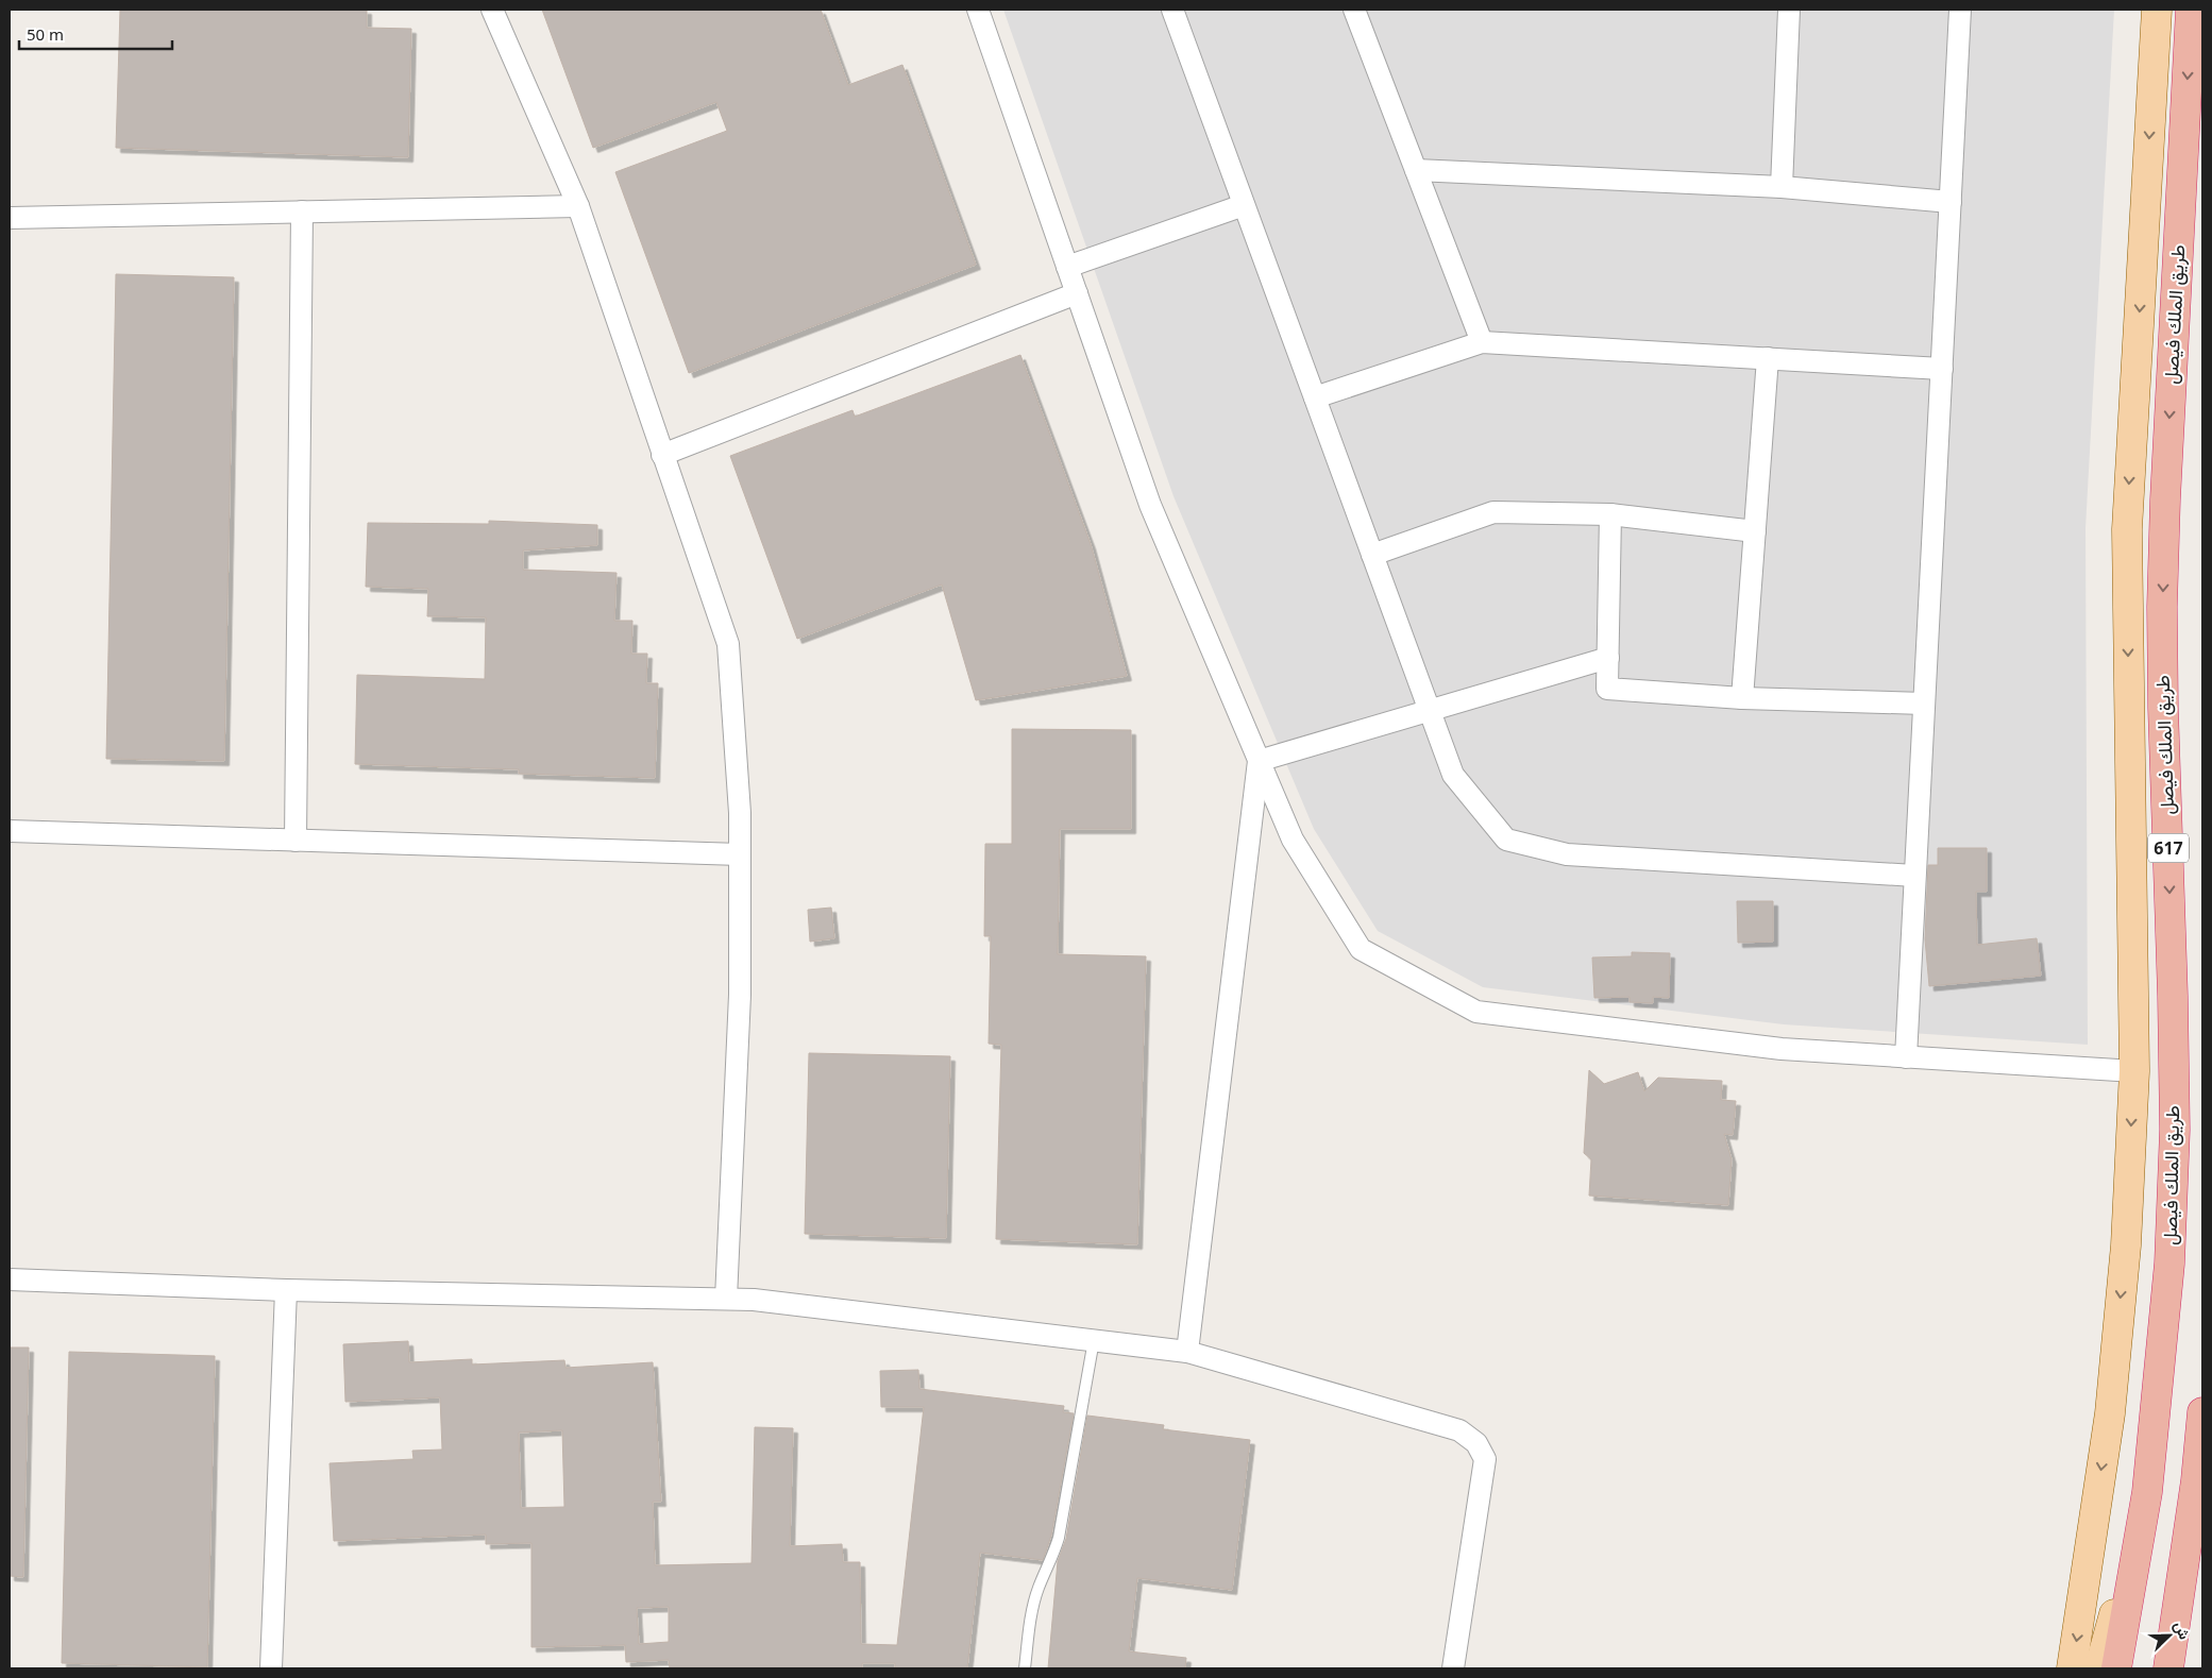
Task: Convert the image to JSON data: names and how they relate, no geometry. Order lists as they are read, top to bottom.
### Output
{
  "streets": {
    "highway": ["طريق الملك فيصل", "617"]
  },
  "one_way": ["طريق الملك فيصل"],
  "scale_bar": "50 m",
  "north": "top right"
}
